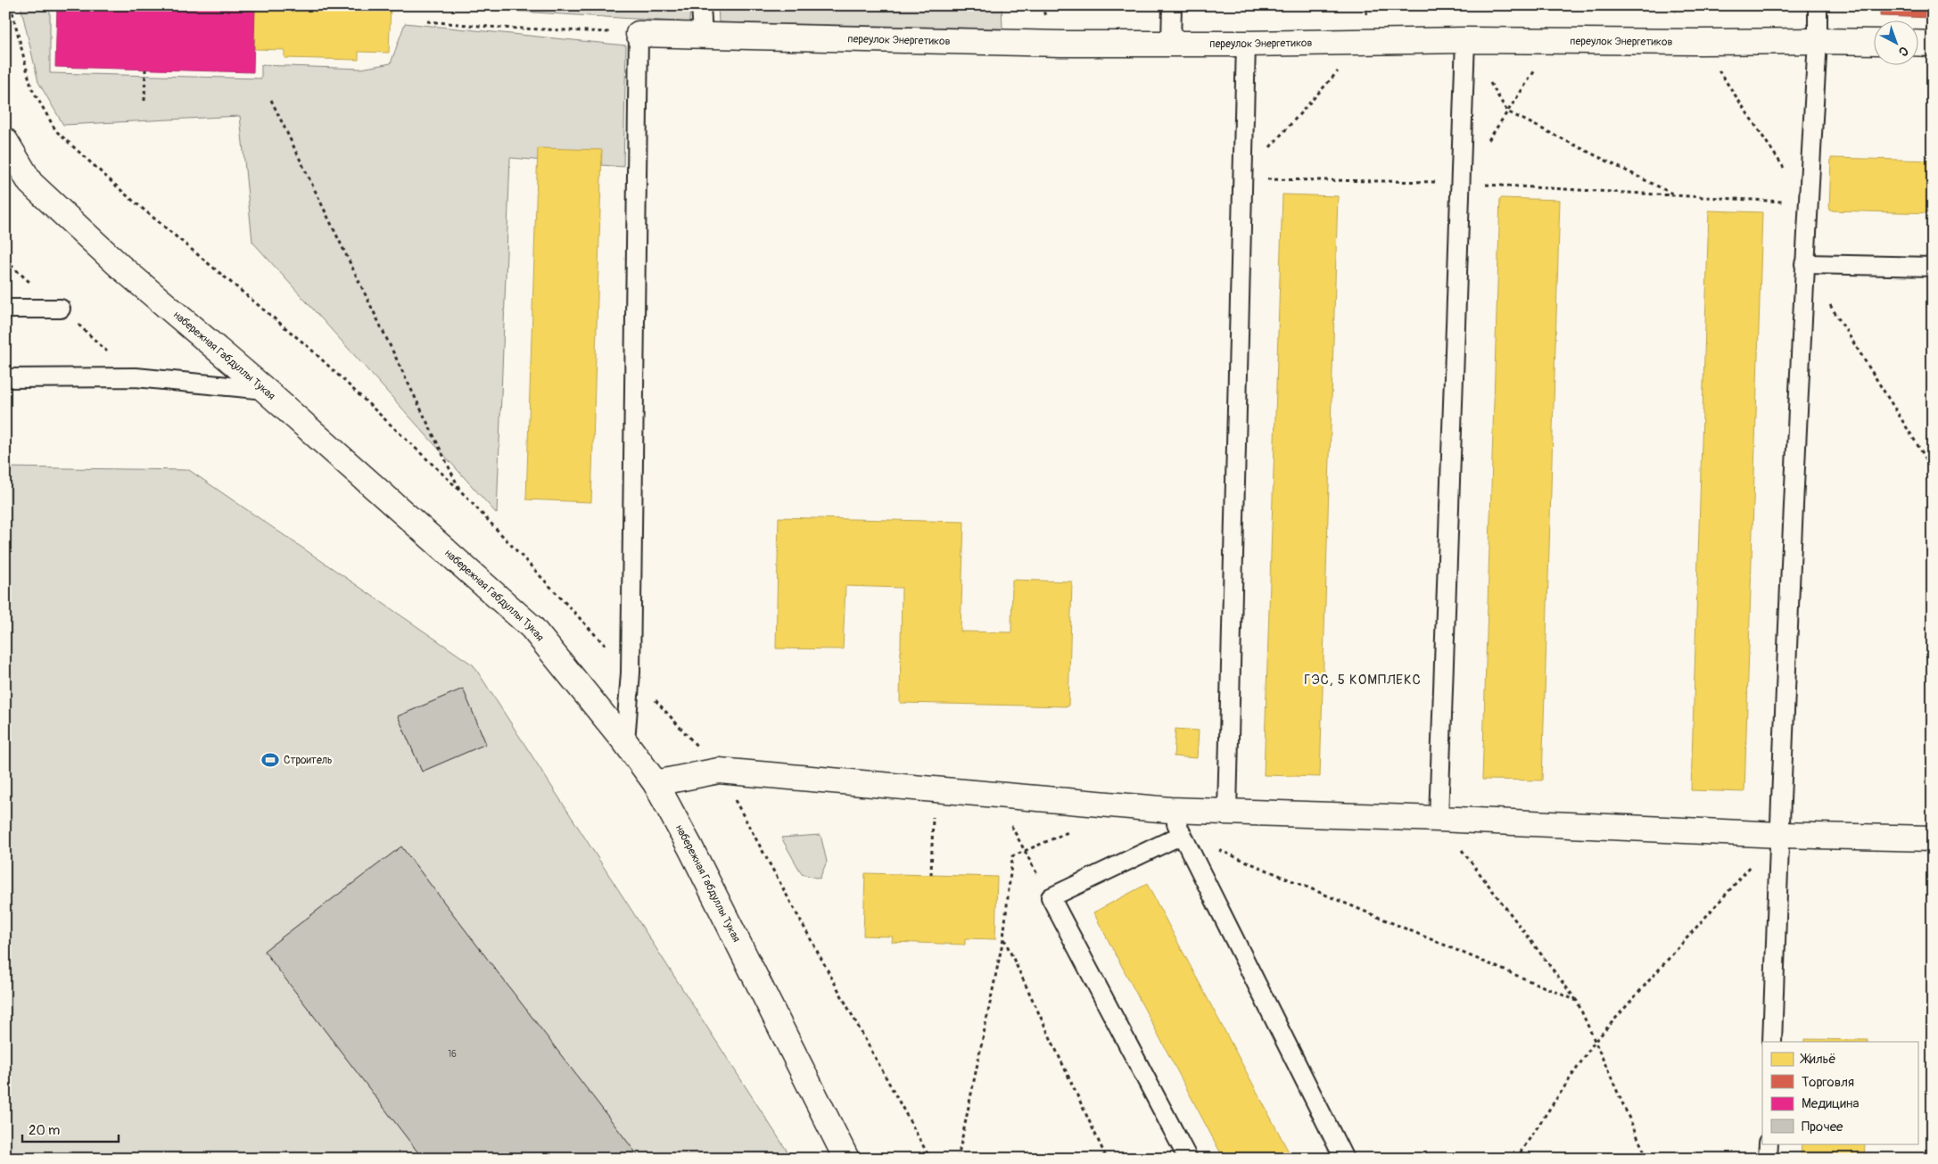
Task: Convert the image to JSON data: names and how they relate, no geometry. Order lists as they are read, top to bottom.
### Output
{
  "streets": {
    "street": ["переулок Энергетиков", "набережная Габдуллы Тукая"]
  },
  "districts": ["ГЭС, 5 КОМПЛЕКС"],
  "places": {
    "sports": ["Строитель"]
  },
  "house_numbers": ["16"],
  "legend": [
    "Жильё",
    "Торговля",
    "Медицина",
    "Прочее"
  ],
  "scale_bar": "20 m",
  "north": "bottom right"
}
